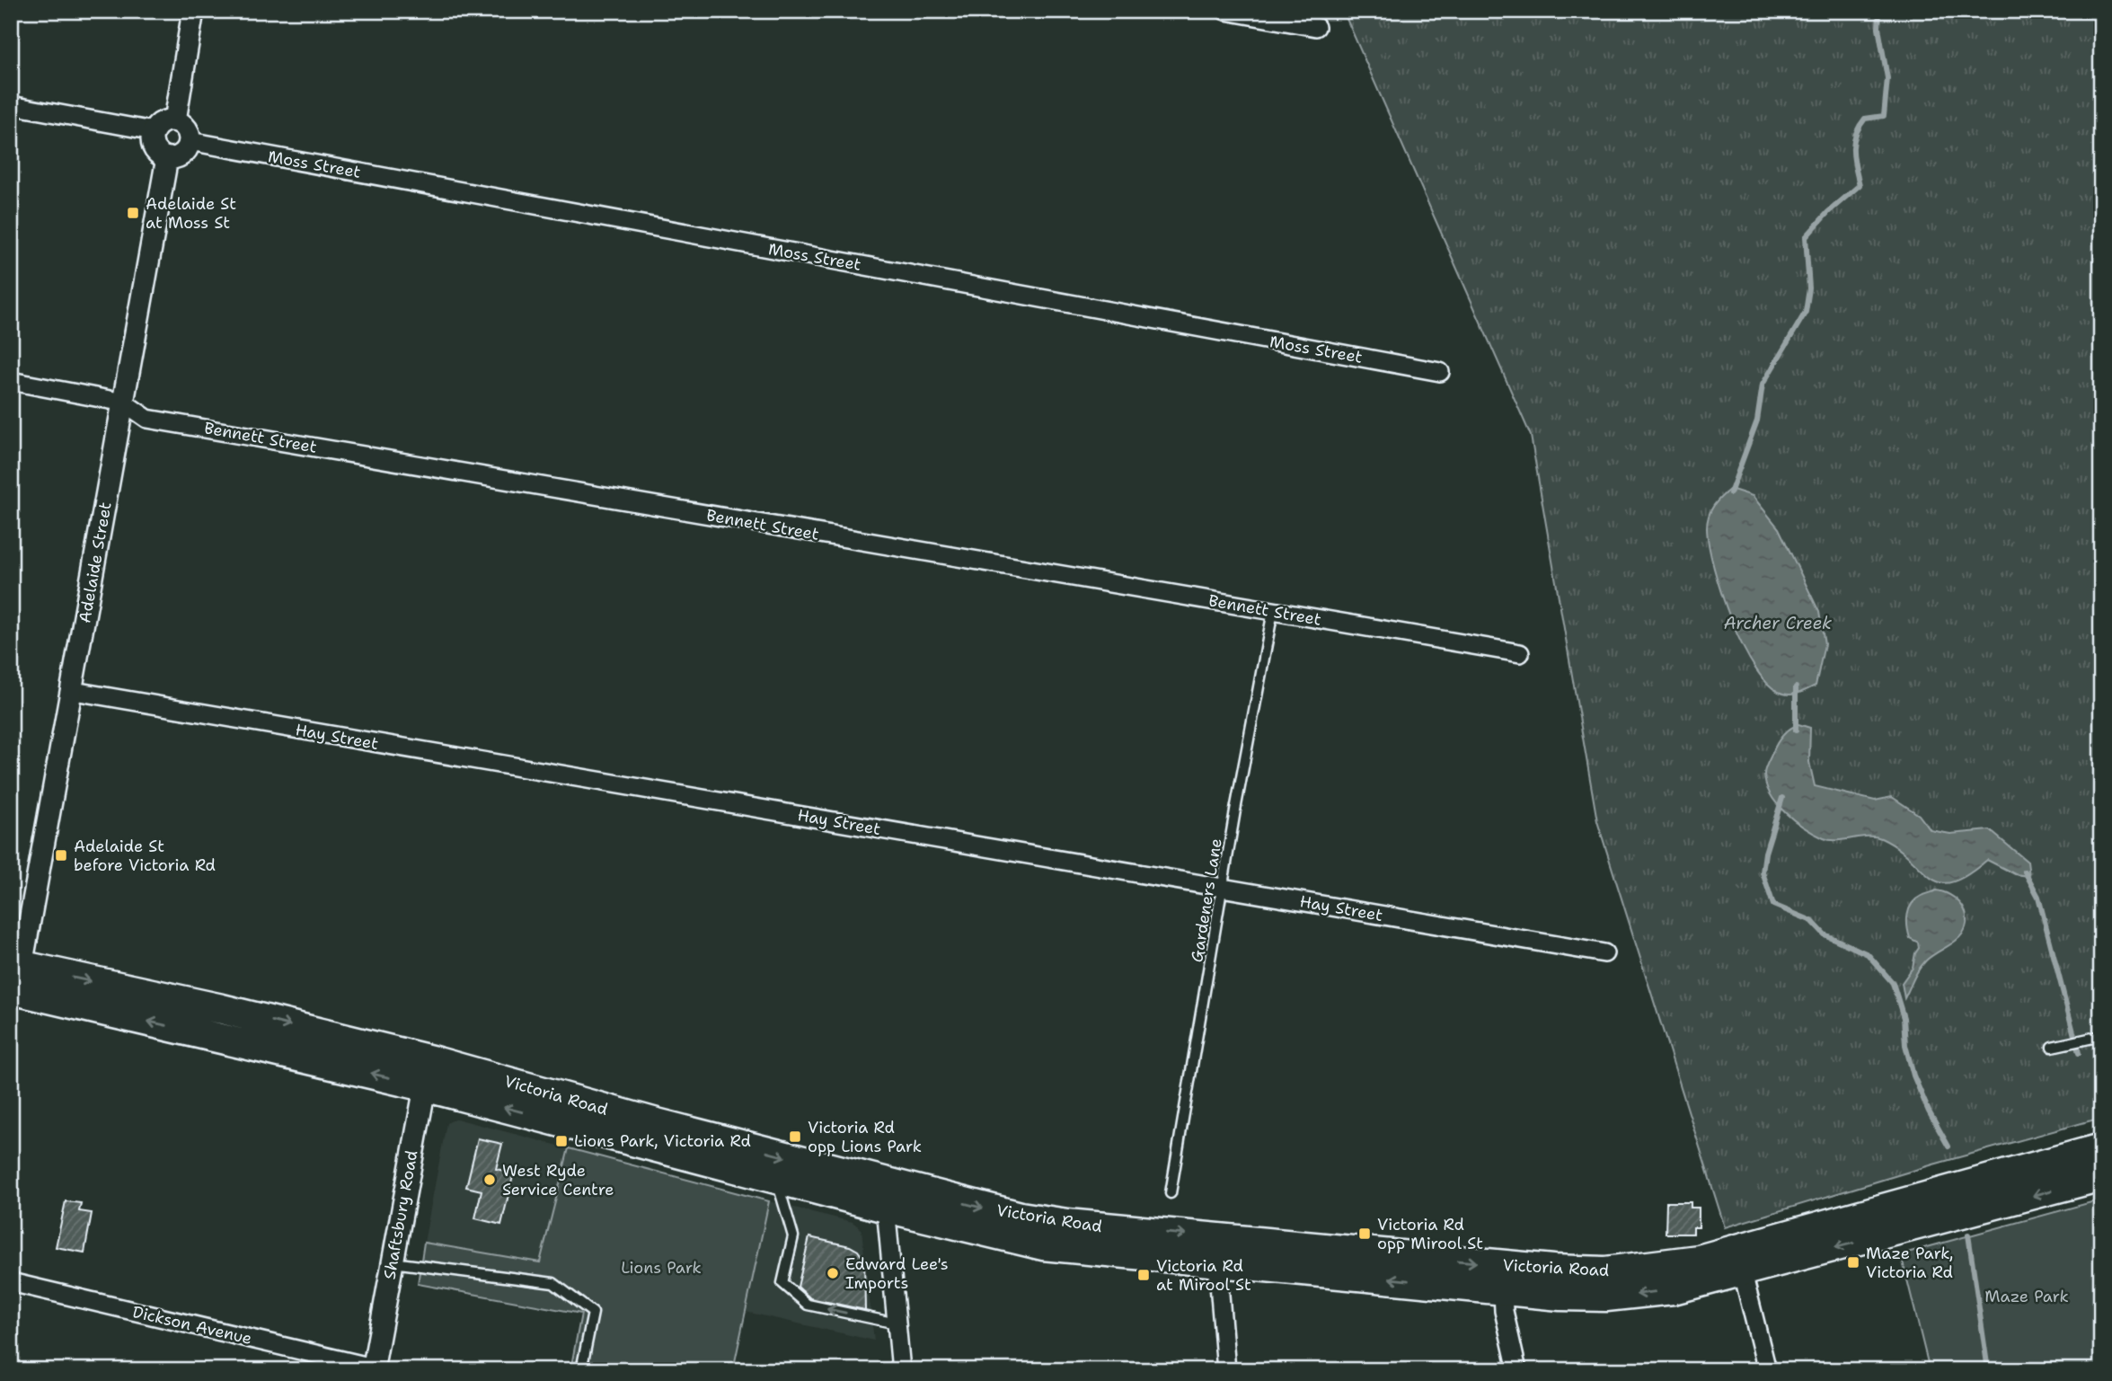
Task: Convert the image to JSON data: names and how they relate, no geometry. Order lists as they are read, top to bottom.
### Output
{
  "streets": {
    "highway": ["Victoria Road"],
    "street": [
      "Moss Street",
      "Bennett Street",
      "Adelaide Street",
      "Hay Street",
      "Shaftsbury Road",
      "Dickson Avenue"
    ],
    "lane": ["Gardeners Lane"]
  },
  "crossings": [
    ["Moss Street", "Adelaide Street"],
    ["Bennett Street", "Adelaide Street"],
    ["Bennett Street", "Gardeners Lane"],
    ["Adelaide Street", "Hay Street"],
    ["Adelaide Street", "Victoria Road"],
    ["Hay Street", "Gardeners Lane"],
    ["Victoria Road", "Shaftsbury Road"],
    ["Shaftsbury Road", "Dickson Avenue"]
  ],
  "water": ["Archer Creek"],
  "parks": ["Lions Park", "Maze Park"],
  "places": {
    "transit": [
      "Adelaide St at Moss St",
      "Adelaide St before Victoria Rd",
      "Victoria Rd opp Lions Park",
      "Lions Park, Victoria Rd",
      "Victoria Rd opp Mirool St",
      "Maze Park, Victoria Rd",
      "Victoria Rd at Mirool St"
    ],
    "other": ["West Ryde Service Centre", "Edward Lee's Imports"]
  }
}
